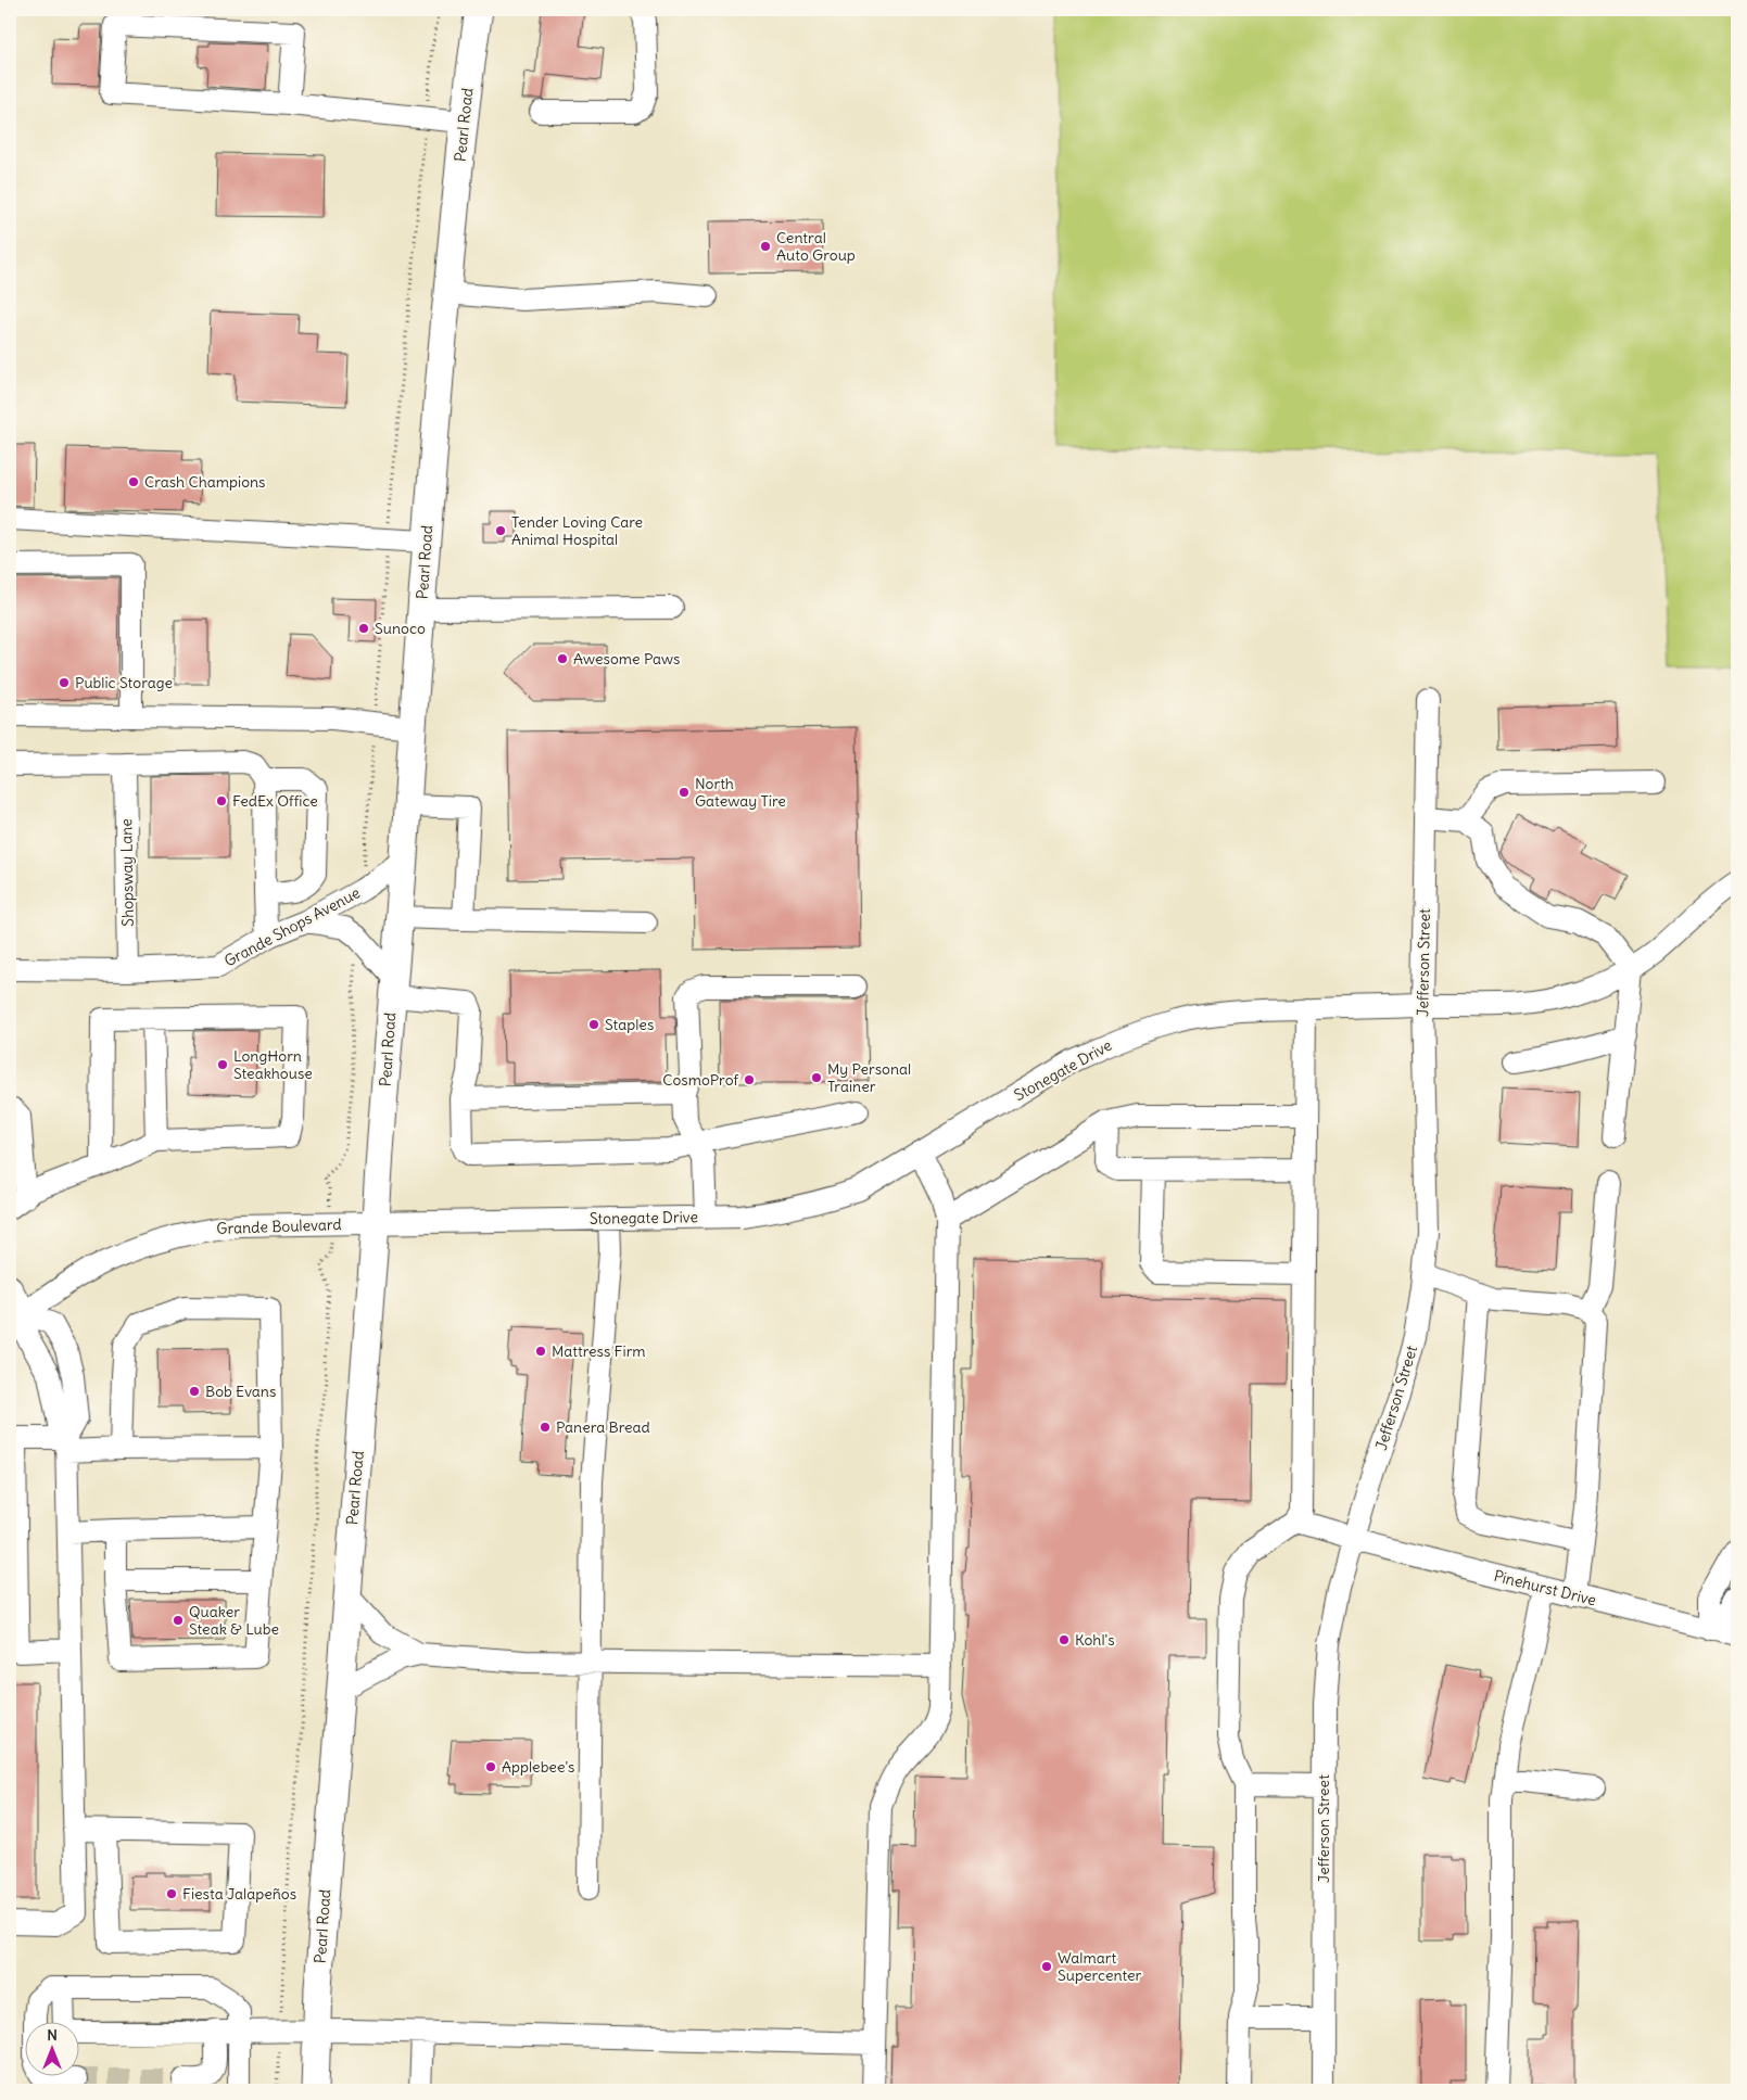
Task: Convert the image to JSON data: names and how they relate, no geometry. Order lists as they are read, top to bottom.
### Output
{
  "streets": {
    "main road": ["Pearl Road"],
    "street": [
      "Shopsway Lane",
      "Grande Shops Avenue",
      "Jefferson Street",
      "Stonegate Drive",
      "Grande Boulevard",
      "Pinehurst Drive"
    ]
  },
  "crossings": [
    ["Pearl Road", "Grande Shops Avenue"],
    ["Pearl Road", "Stonegate Drive"],
    ["Pearl Road", "Grande Boulevard"],
    ["Shopsway Lane", "Grande Shops Avenue"],
    ["Jefferson Street", "Stonegate Drive"],
    ["Jefferson Street", "Pinehurst Drive"],
    ["Stonegate Drive", "Grande Boulevard"]
  ],
  "places": [
    "Central Auto Group",
    "Crash Champions",
    "Tender Loving Care Animal Hospital",
    "Sunoco",
    "Awesome Paws",
    "Public Storage",
    "North Gateway Tire",
    "FedEx Office",
    "Staples",
    "LongHorn Steakhouse",
    "My Personal Trainer",
    "CosmoProf",
    "Mattress Firm",
    "Bob Evans",
    "Panera Bread",
    "Quaker Steak & Lube",
    "Kohl's",
    "Applebee's",
    "Fiesta Jalapeños",
    "Walmart Supercenter"
  ],
  "north": "top"
}
